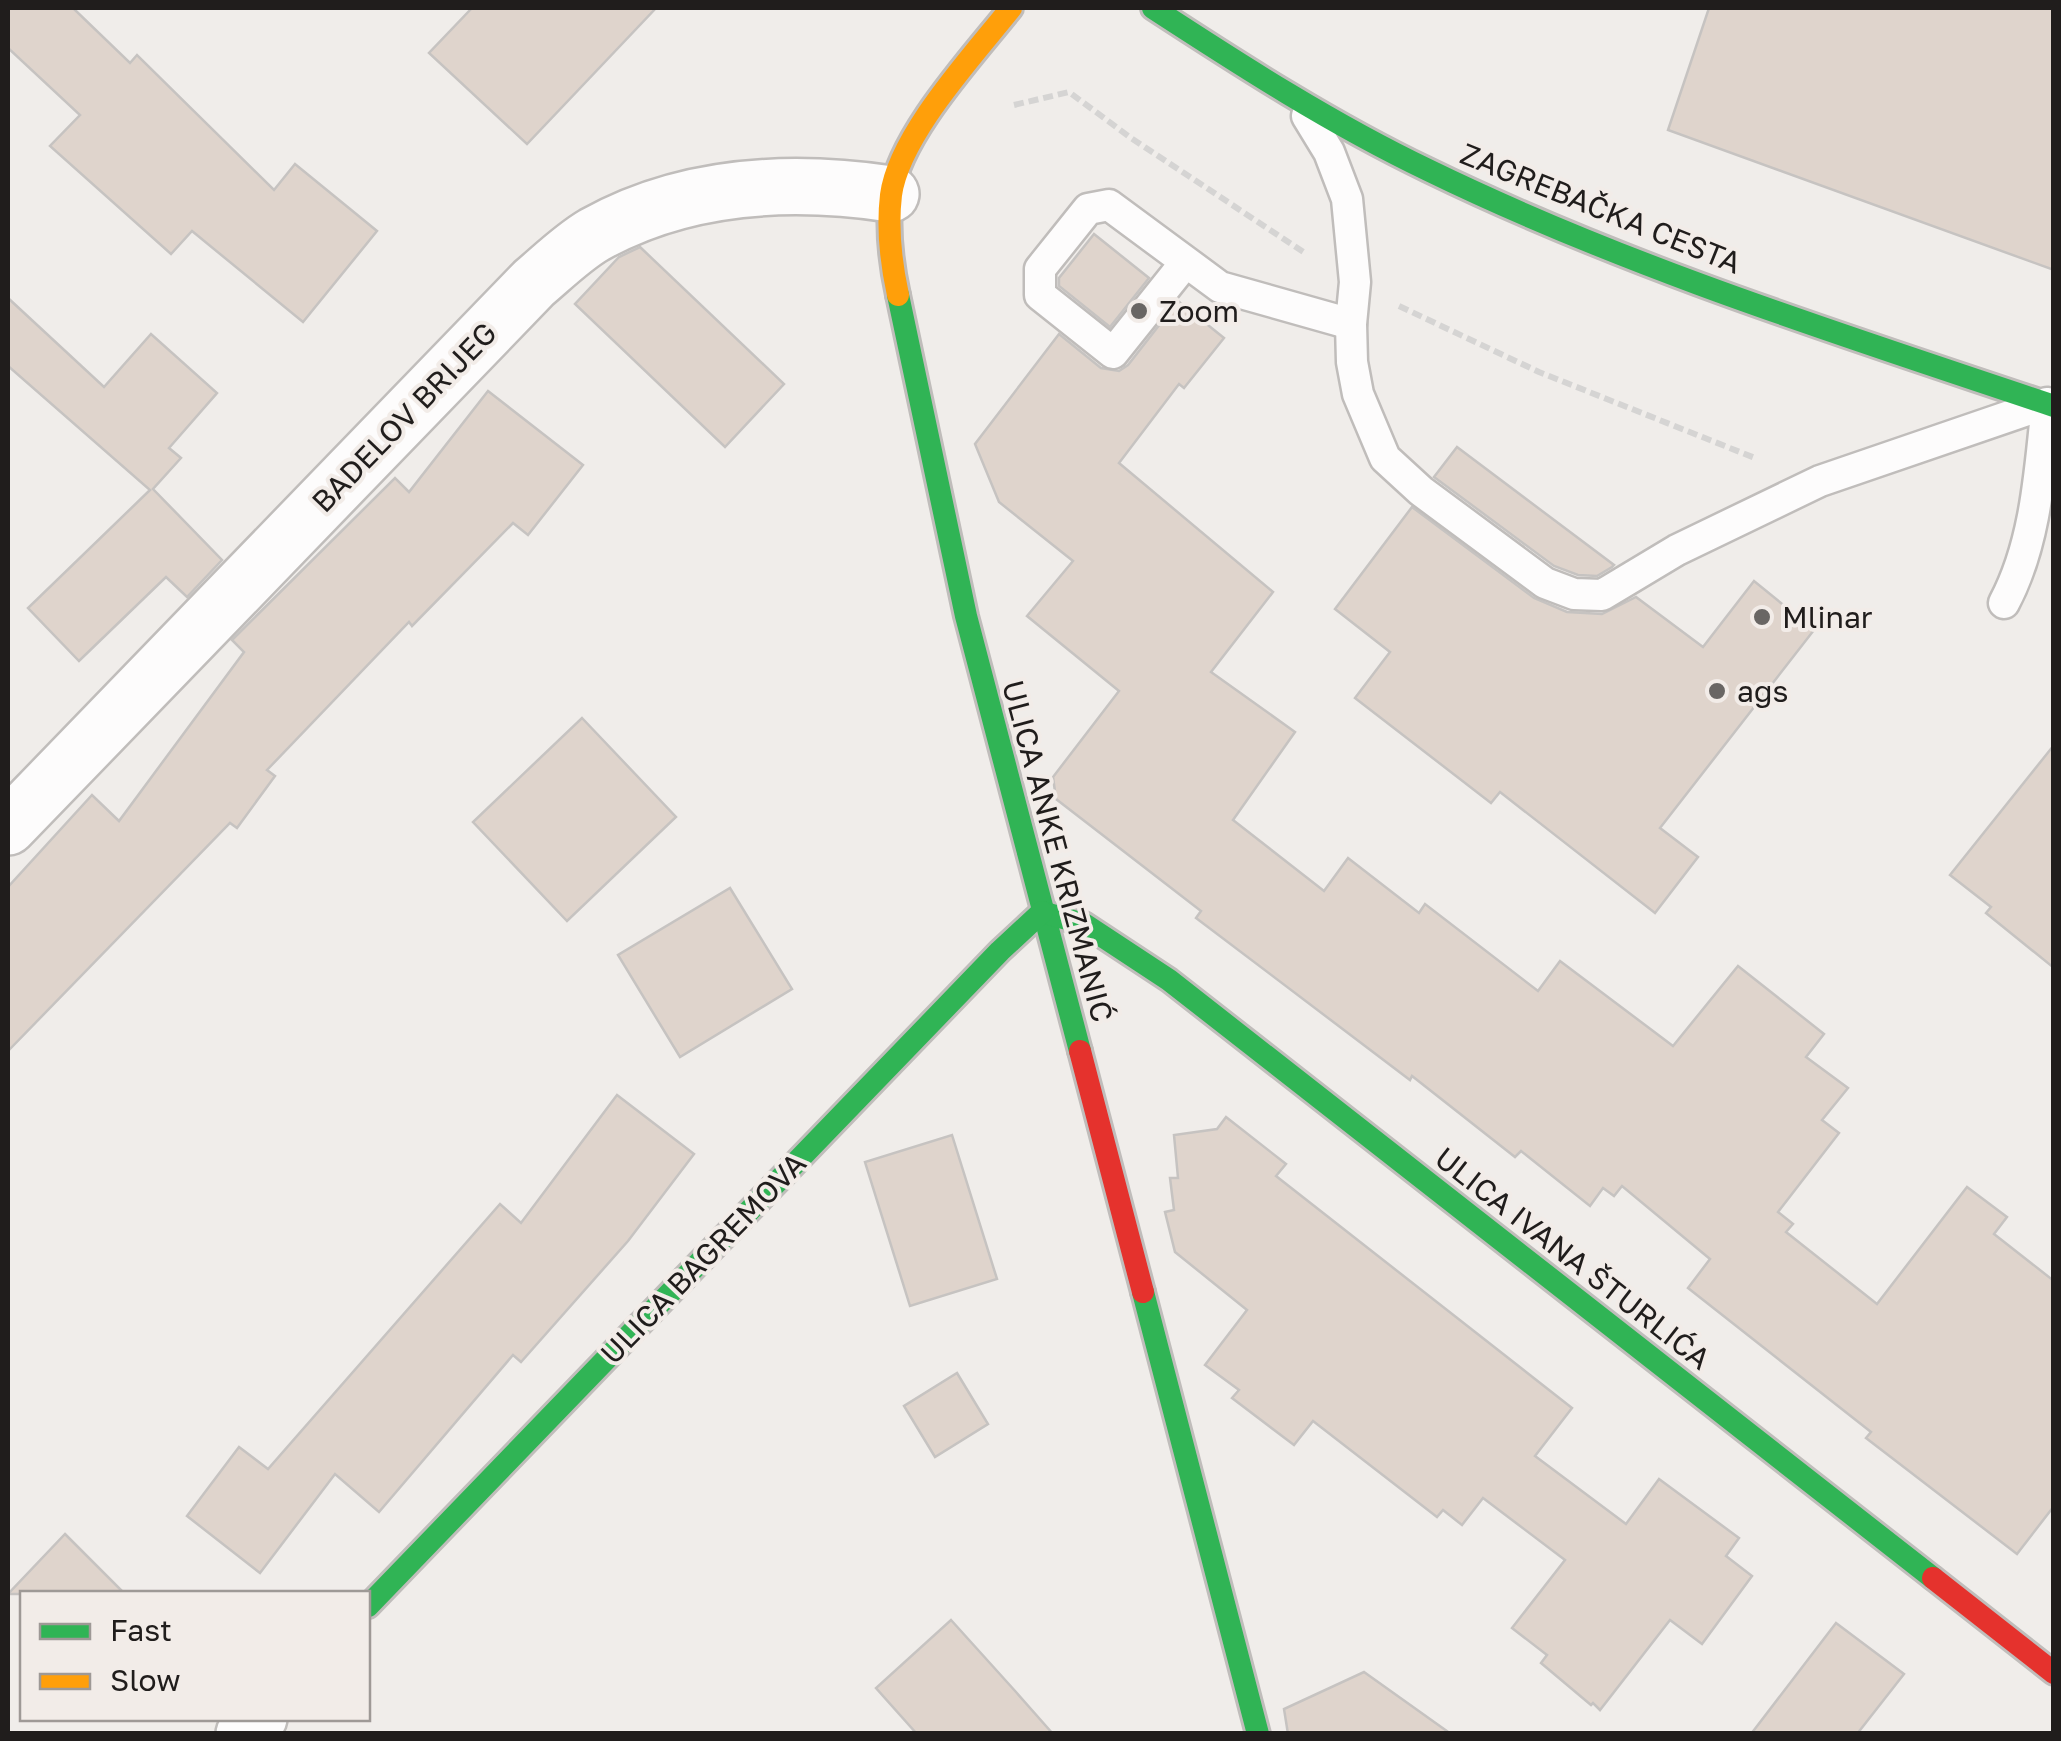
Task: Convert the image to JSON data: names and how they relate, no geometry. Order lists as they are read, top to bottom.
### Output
{
  "streets": {
    "street": [
      "ZAGREBAČKA CESTA",
      "BADELOV BRIJEG",
      "ULICA ANKE KRIZMANIĆ",
      "ULICA BAGREMOVA",
      "ULICA IVANA ŠTURLIĆA"
    ]
  },
  "crossings": [
    ["BADELOV BRIJEG", "ULICA ANKE KRIZMANIĆ"],
    ["ULICA ANKE KRIZMANIĆ", "ULICA BAGREMOVA"],
    ["ULICA ANKE KRIZMANIĆ", "ULICA IVANA ŠTURLIĆA"],
    ["ULICA BAGREMOVA", "ULICA IVANA ŠTURLIĆA"]
  ],
  "places": ["Zoom", "Mlinar", "ags"],
  "legend": ["Fast", "Slow"]
}
